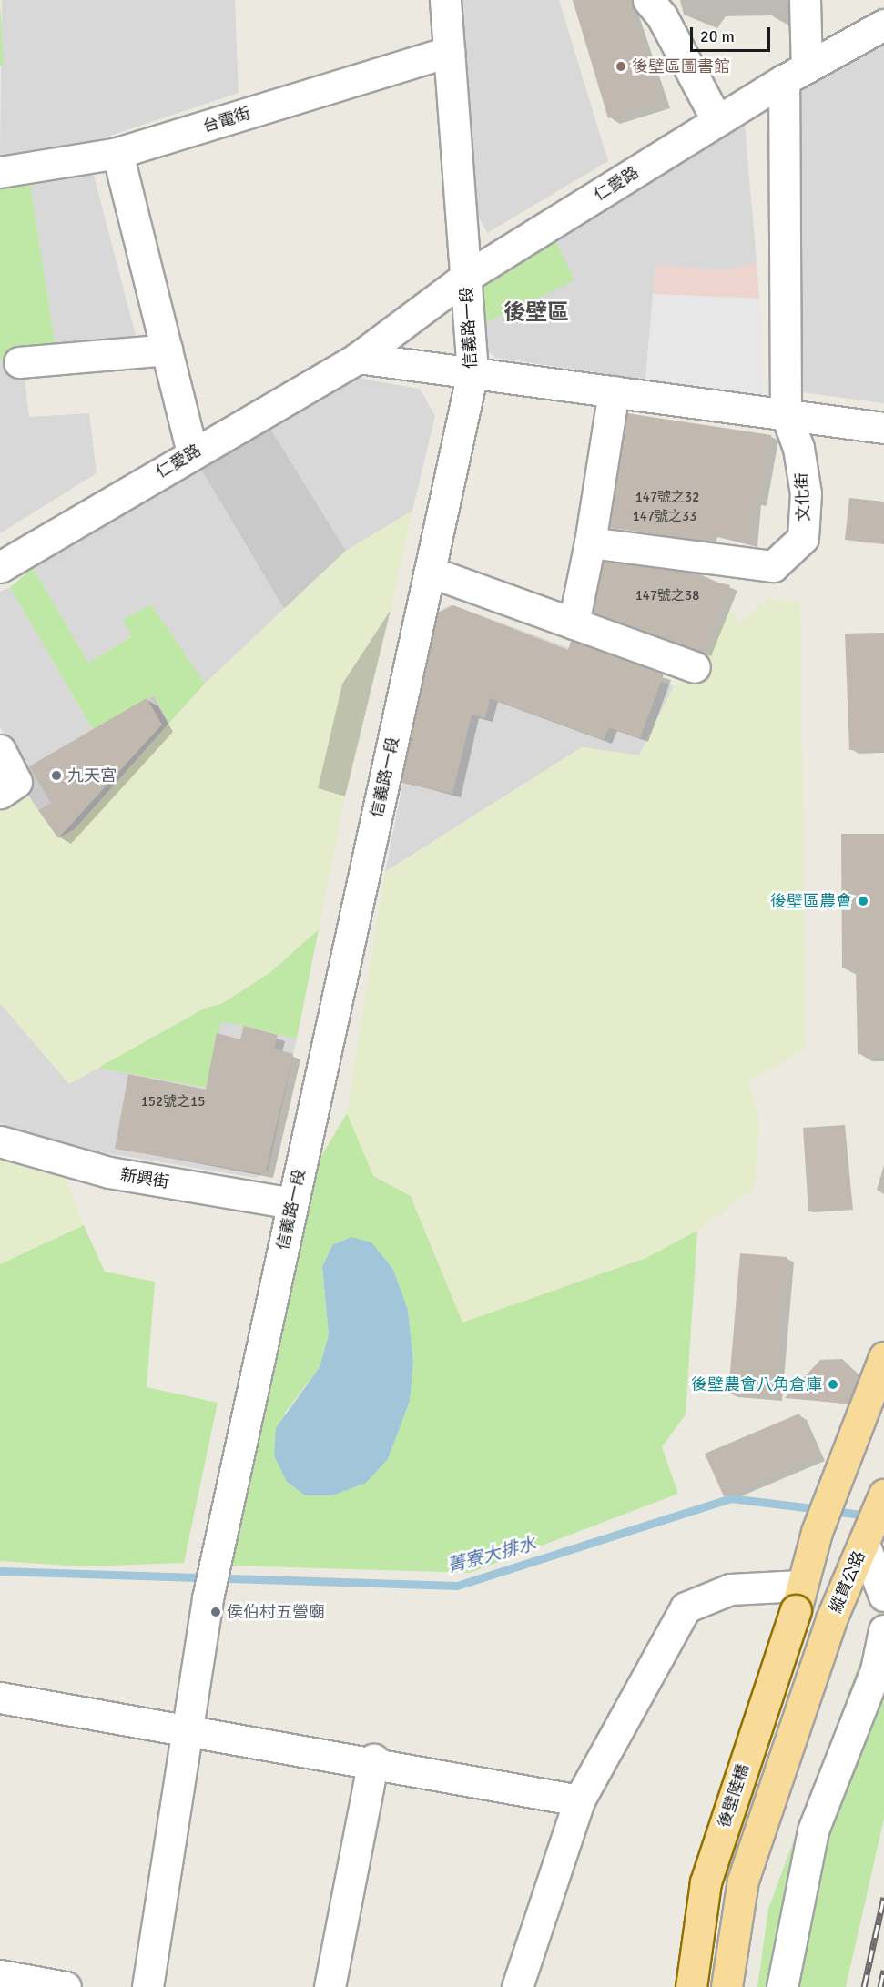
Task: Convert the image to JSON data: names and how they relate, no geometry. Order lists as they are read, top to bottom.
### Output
{
  "streets": {
    "main road": ["縱貫公路", "後壁陸橋"],
    "street": [
      "台電街",
      "仁愛路",
      "信義路一段",
      "文化街",
      "新興街"
    ]
  },
  "crossings": [
    ["台電街", "信義路一段"],
    ["仁愛路", "信義路一段"],
    ["仁愛路", "文化街"],
    ["信義路一段", "新興街"]
  ],
  "districts": ["後壁區"],
  "water": ["菁寮大排水"],
  "places": [
    "後壁區圖書館",
    "九天宮",
    "後壁區農會",
    "後壁農會八角倉庫",
    "侯伯村五營廟"
  ],
  "house_numbers": [
    "147號之32",
    "147號之33",
    "147號之38",
    "152號之15"
  ],
  "scale_bar": "20 m"
}
